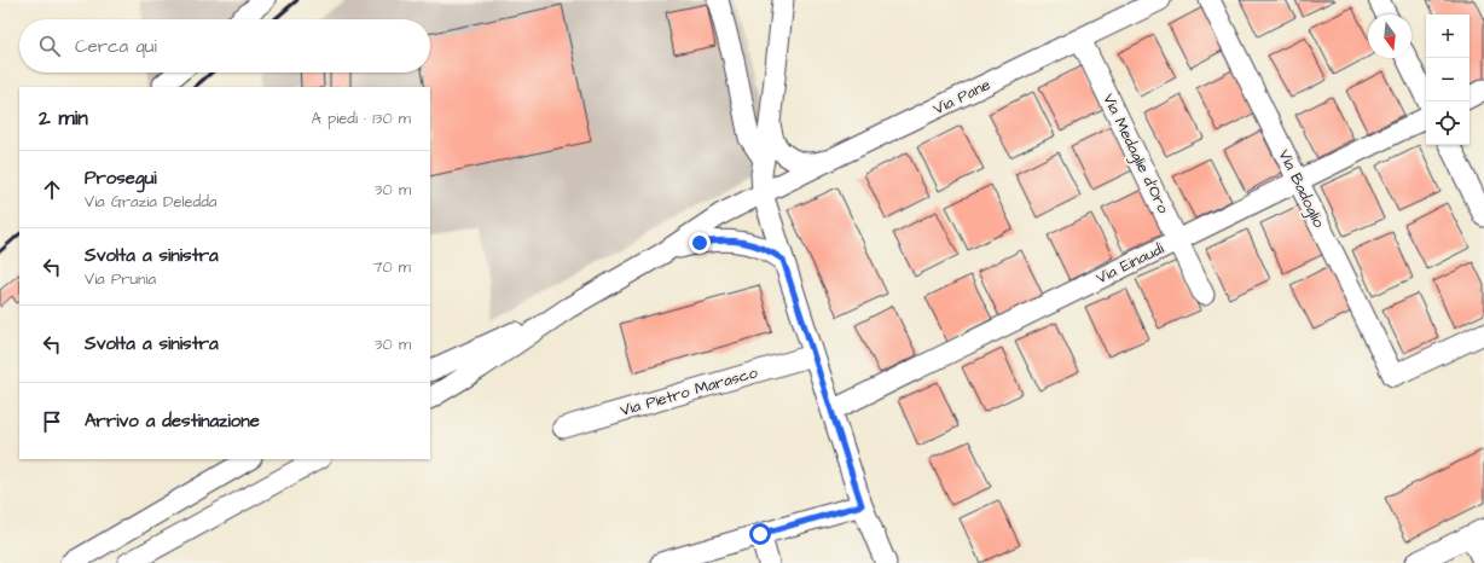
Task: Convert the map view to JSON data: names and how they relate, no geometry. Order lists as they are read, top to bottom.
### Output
{
  "streets": {
    "street": [
      "Via Pane",
      "Via Medaglie d'Oro",
      "Via Badoglio",
      "Via Einaudi",
      "Via Pietro Marasco"
    ]
  },
  "crossings": [
    ["Via Pane", "Via Medaglie d'Oro"],
    ["Via Medaglie d'Oro", "Via Einaudi"],
    ["Via Badoglio", "Via Einaudi"]
  ],
  "north": "bottom",
  "page": {
    "map_buttons": ["+", "−"],
    "search": "Cerca qui",
    "heading": ["2 min", "A piedi · 130 m"],
    "list": [
      ["Prosegui", "Via Grazia Deledda", "30 m"],
      ["Svolta a sinistra", "Via Prunia", "70 m"],
      ["Svolta a sinistra", "30 m"],
      "Arrivo a destinazione"
    ]
  }
}
